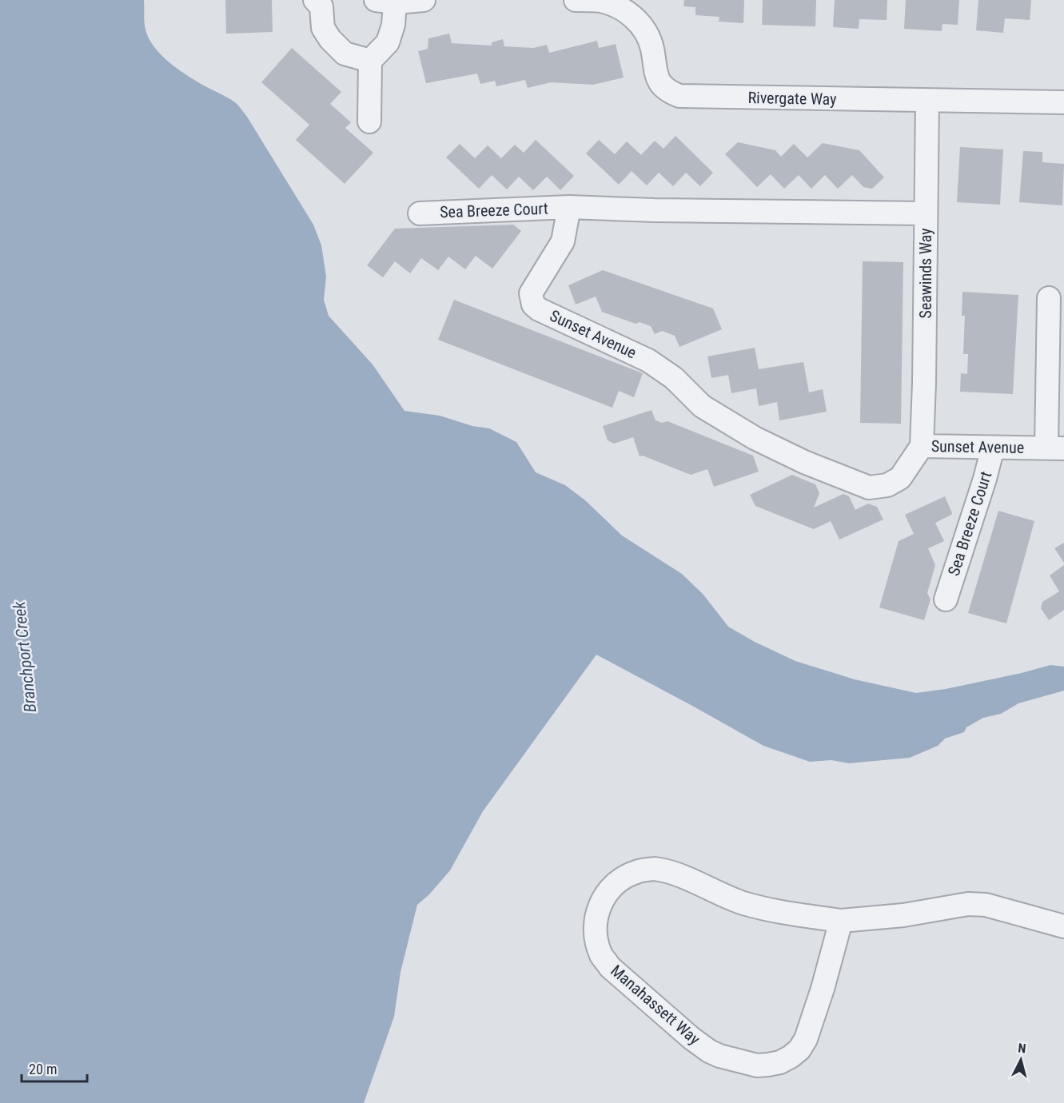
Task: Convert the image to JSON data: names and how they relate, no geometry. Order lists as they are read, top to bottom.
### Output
{
  "streets": {
    "street": [
      "Rivergate Way",
      "Sea Breeze Court",
      "Seawinds Way",
      "Sunset Avenue",
      "Manahassett Way"
    ]
  },
  "crossings": [
    ["Rivergate Way", "Seawinds Way"],
    ["Sea Breeze Court", "Sunset Avenue"],
    ["Seawinds Way", "Sunset Avenue"]
  ],
  "water": ["Branchport Creek"],
  "scale_bar": "20 m",
  "north": "top"
}
